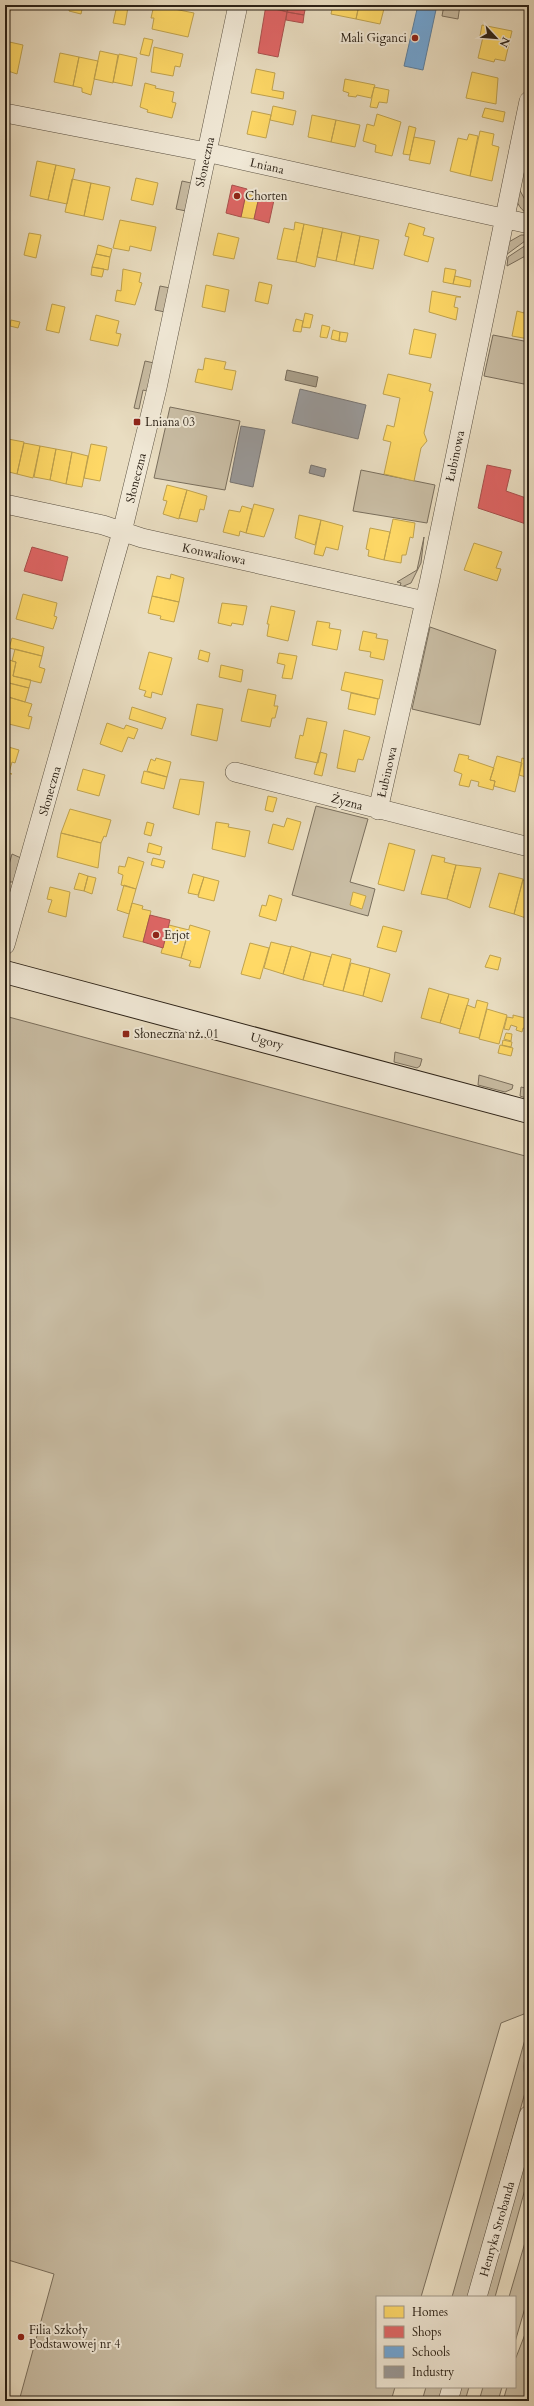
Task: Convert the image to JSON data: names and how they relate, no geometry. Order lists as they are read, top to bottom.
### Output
{
  "streets": {
    "street": [
      "Słoneczna",
      "Lniana",
      "Łubinowa",
      "Konwaliowa",
      "Żyzna",
      "Ugory",
      "Henryka Strobanda"
    ]
  },
  "crossings": [
    ["Słoneczna", "Lniana"],
    ["Słoneczna", "Konwaliowa"],
    ["Lniana", "Łubinowa"],
    ["Łubinowa", "Konwaliowa"],
    ["Łubinowa", "Żyzna"]
  ],
  "places": {
    "other": [
      "Mali Giganci",
      "Chorten",
      "Erjot",
      "Filia Szkoły Podstawowej nr 4"
    ],
    "transit": ["Lniana 03", "Słoneczna nż. 01"]
  },
  "legend": [
    "Homes",
    "Shops",
    "Schools",
    "Industry"
  ],
  "north": "bottom right"
}
